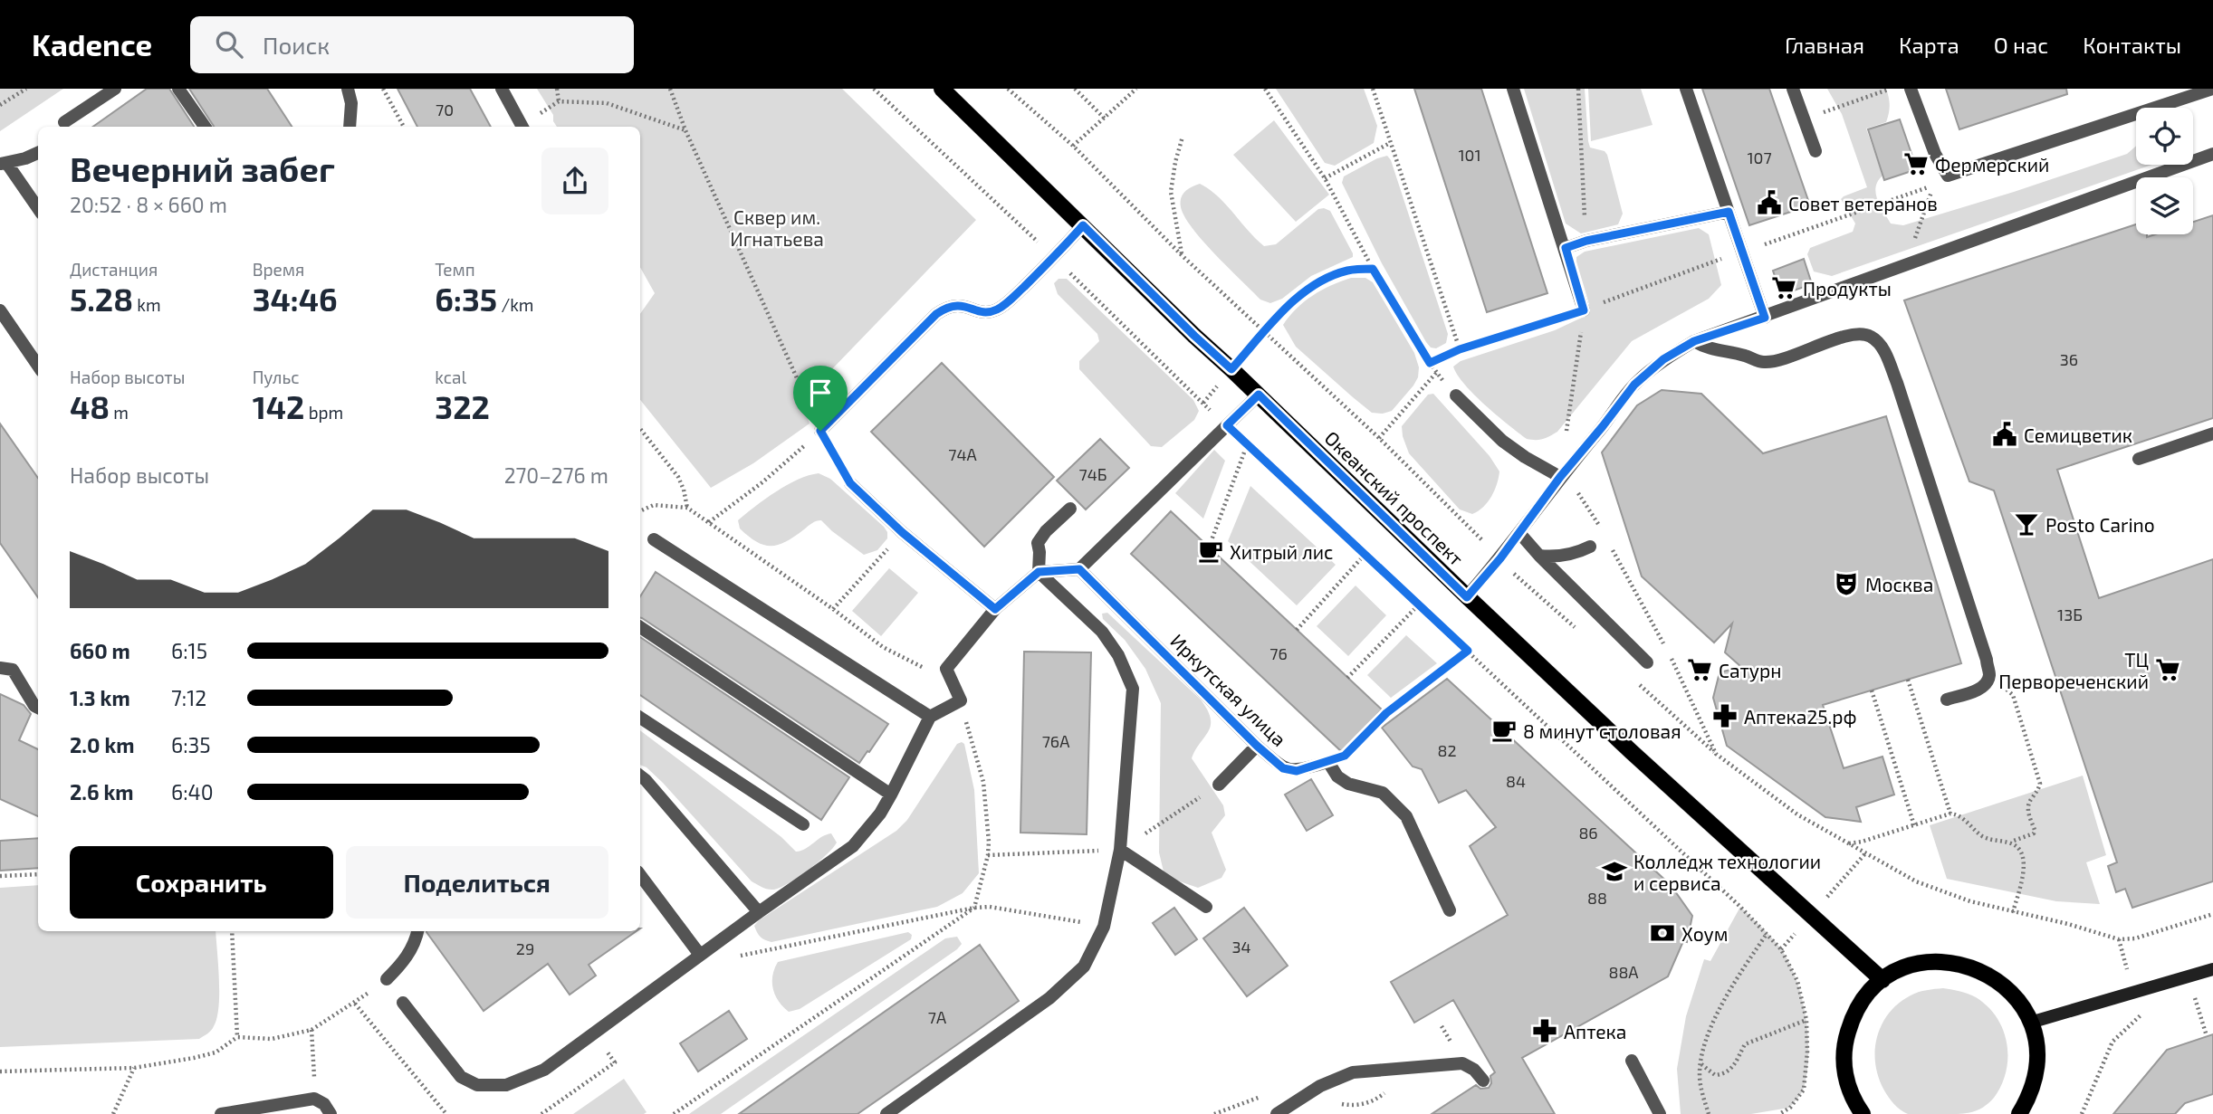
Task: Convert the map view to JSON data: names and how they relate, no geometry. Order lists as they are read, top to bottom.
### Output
{
  "streets": {
    "main road": ["Океанский проспект"],
    "street": ["Иркутская улица"]
  },
  "parks": ["Cквер им. Игнатьева"],
  "places": {
    "supermarket": [
      "Фермерский",
      "Продукты",
      "Сатурн",
      "ТЦ Первореченский"
    ],
    "public building": ["Совет ветеранов", "Семицветик"],
    "bar": ["Posto Carino"],
    "cafe": ["Хитрый лис", "8 минут столовая"],
    "theatre": ["Москва"],
    "pharmacy": ["Аптека25.рф", "Аптека"],
    "school or university": ["Колледж технологии и сервиса"],
    "bank": ["Хоум"]
  },
  "house_numbers": [
    "70",
    "101",
    "107",
    "36",
    "74А",
    "74Б",
    "13Б",
    "76",
    "76А",
    "82",
    "84",
    "86",
    "88",
    "34",
    "29",
    "88А",
    "7А"
  ],
  "page": {
    "header": "Kadence",
    "search": "Поиск",
    "nav": [
      "Главная",
      "Карта",
      "О нас",
      "Контакты"
    ],
    "heading": ["Вечерний забег", "20:52 · 8 × 660 m"],
    "stats": [
      ["Дистанция", "5.28 km"],
      ["Время", "34:46"],
      ["Темп", "6:35 /km"],
      ["Набор высоты", "48 m"],
      ["Пульс", "142 bpm"],
      ["kcal", "322"]
    ],
    "chart": ["Набор высоты", "270–276 m"],
    "list": [
      {
        "name": "660 m",
        "note": "6:15"
      },
      {
        "name": "1.3 km",
        "note": "7:12"
      },
      {
        "name": "2.0 km",
        "note": "6:35"
      },
      {
        "name": "2.6 km",
        "note": "6:40"
      }
    ],
    "buttons": ["Сохранить", "Поделиться"]
  }
}
